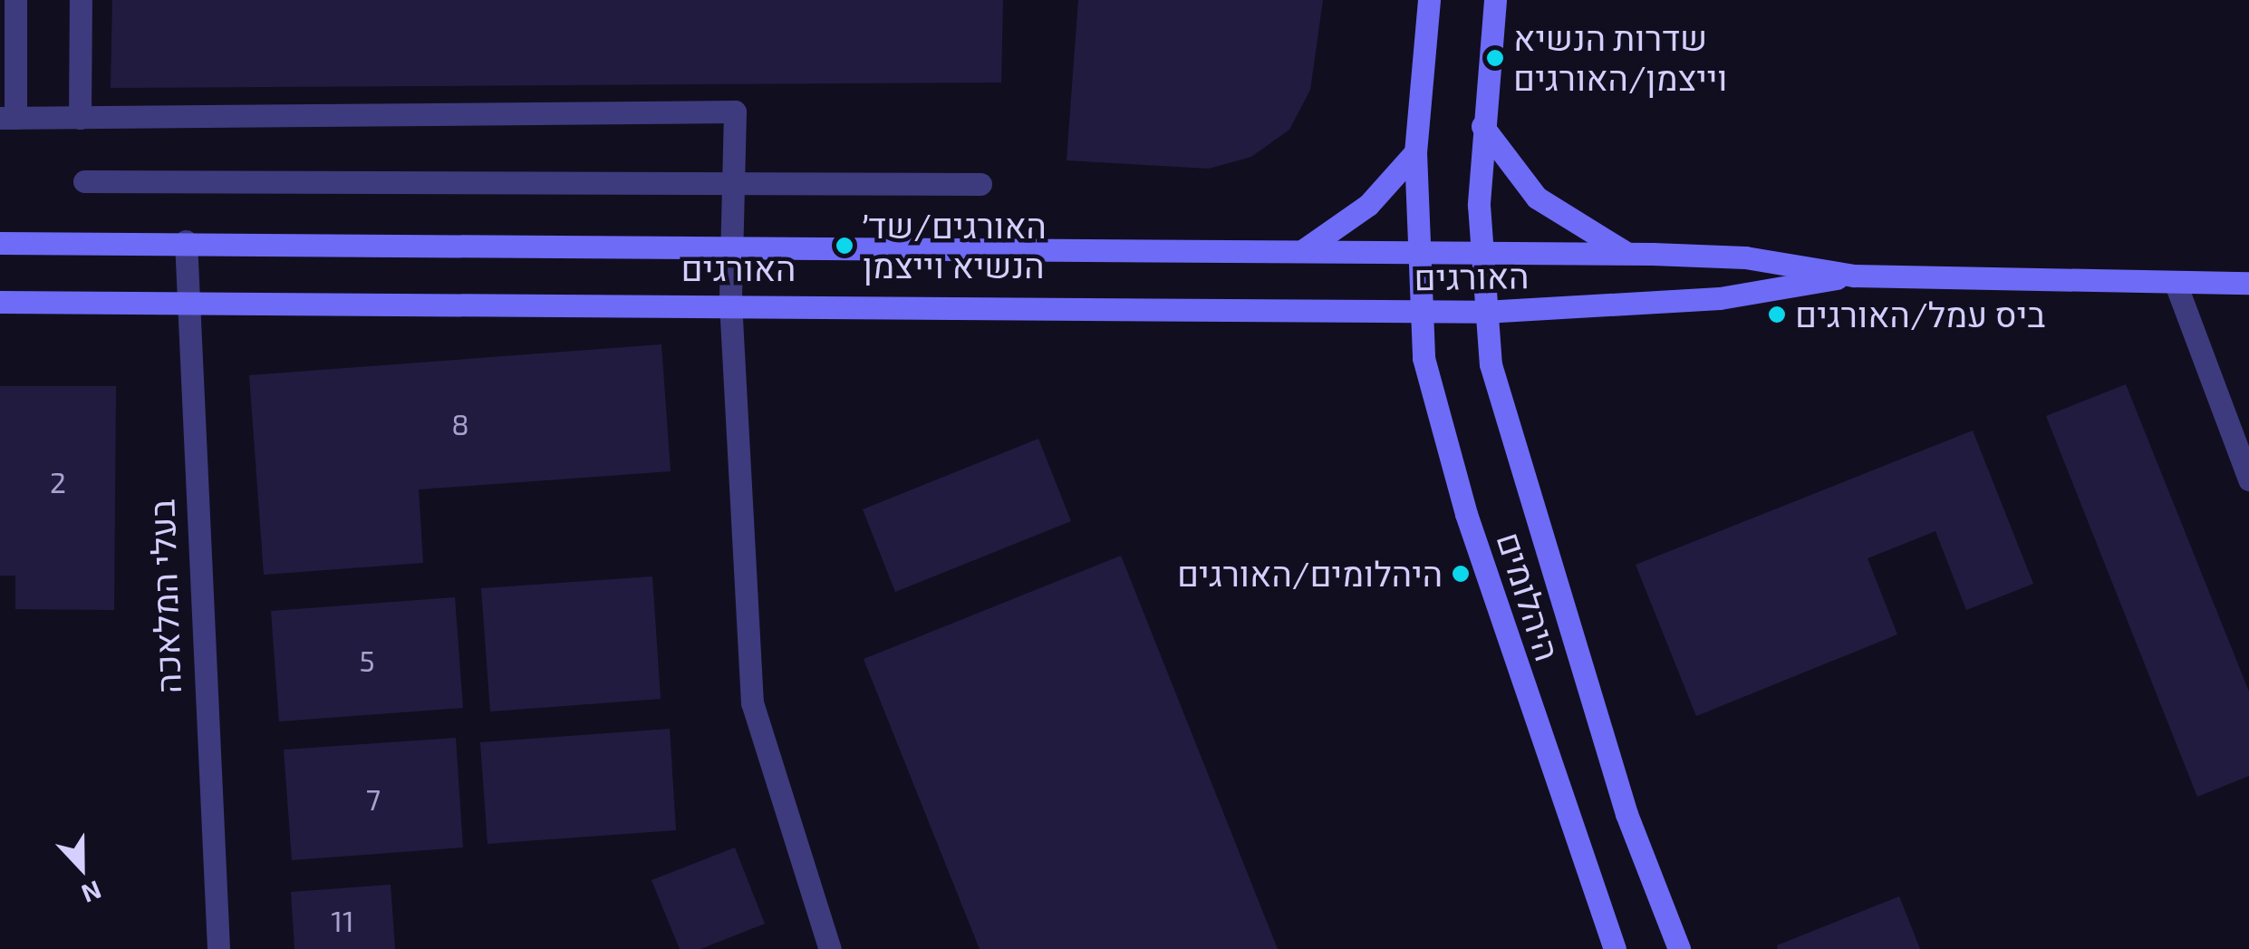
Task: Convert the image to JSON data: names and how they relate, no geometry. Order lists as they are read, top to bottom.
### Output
{
  "streets": {
    "street": ["האורגים", "בעלי המלאכה", "היהלומים"]
  },
  "crossings": [
    ["האורגים", "בעלי המלאכה"],
    ["האורגים", "היהלומים"]
  ],
  "places": [
    "שדרות הנשיא וייצמן/האורגים",
    "האורגים/שד׳ הנשיא וייצמן",
    "ביס עמל/האורגים",
    "היהלומים/האורגים"
  ],
  "house_numbers": [
    "8",
    "2",
    "5",
    "7",
    "11"
  ],
  "north": "bottom"
}
